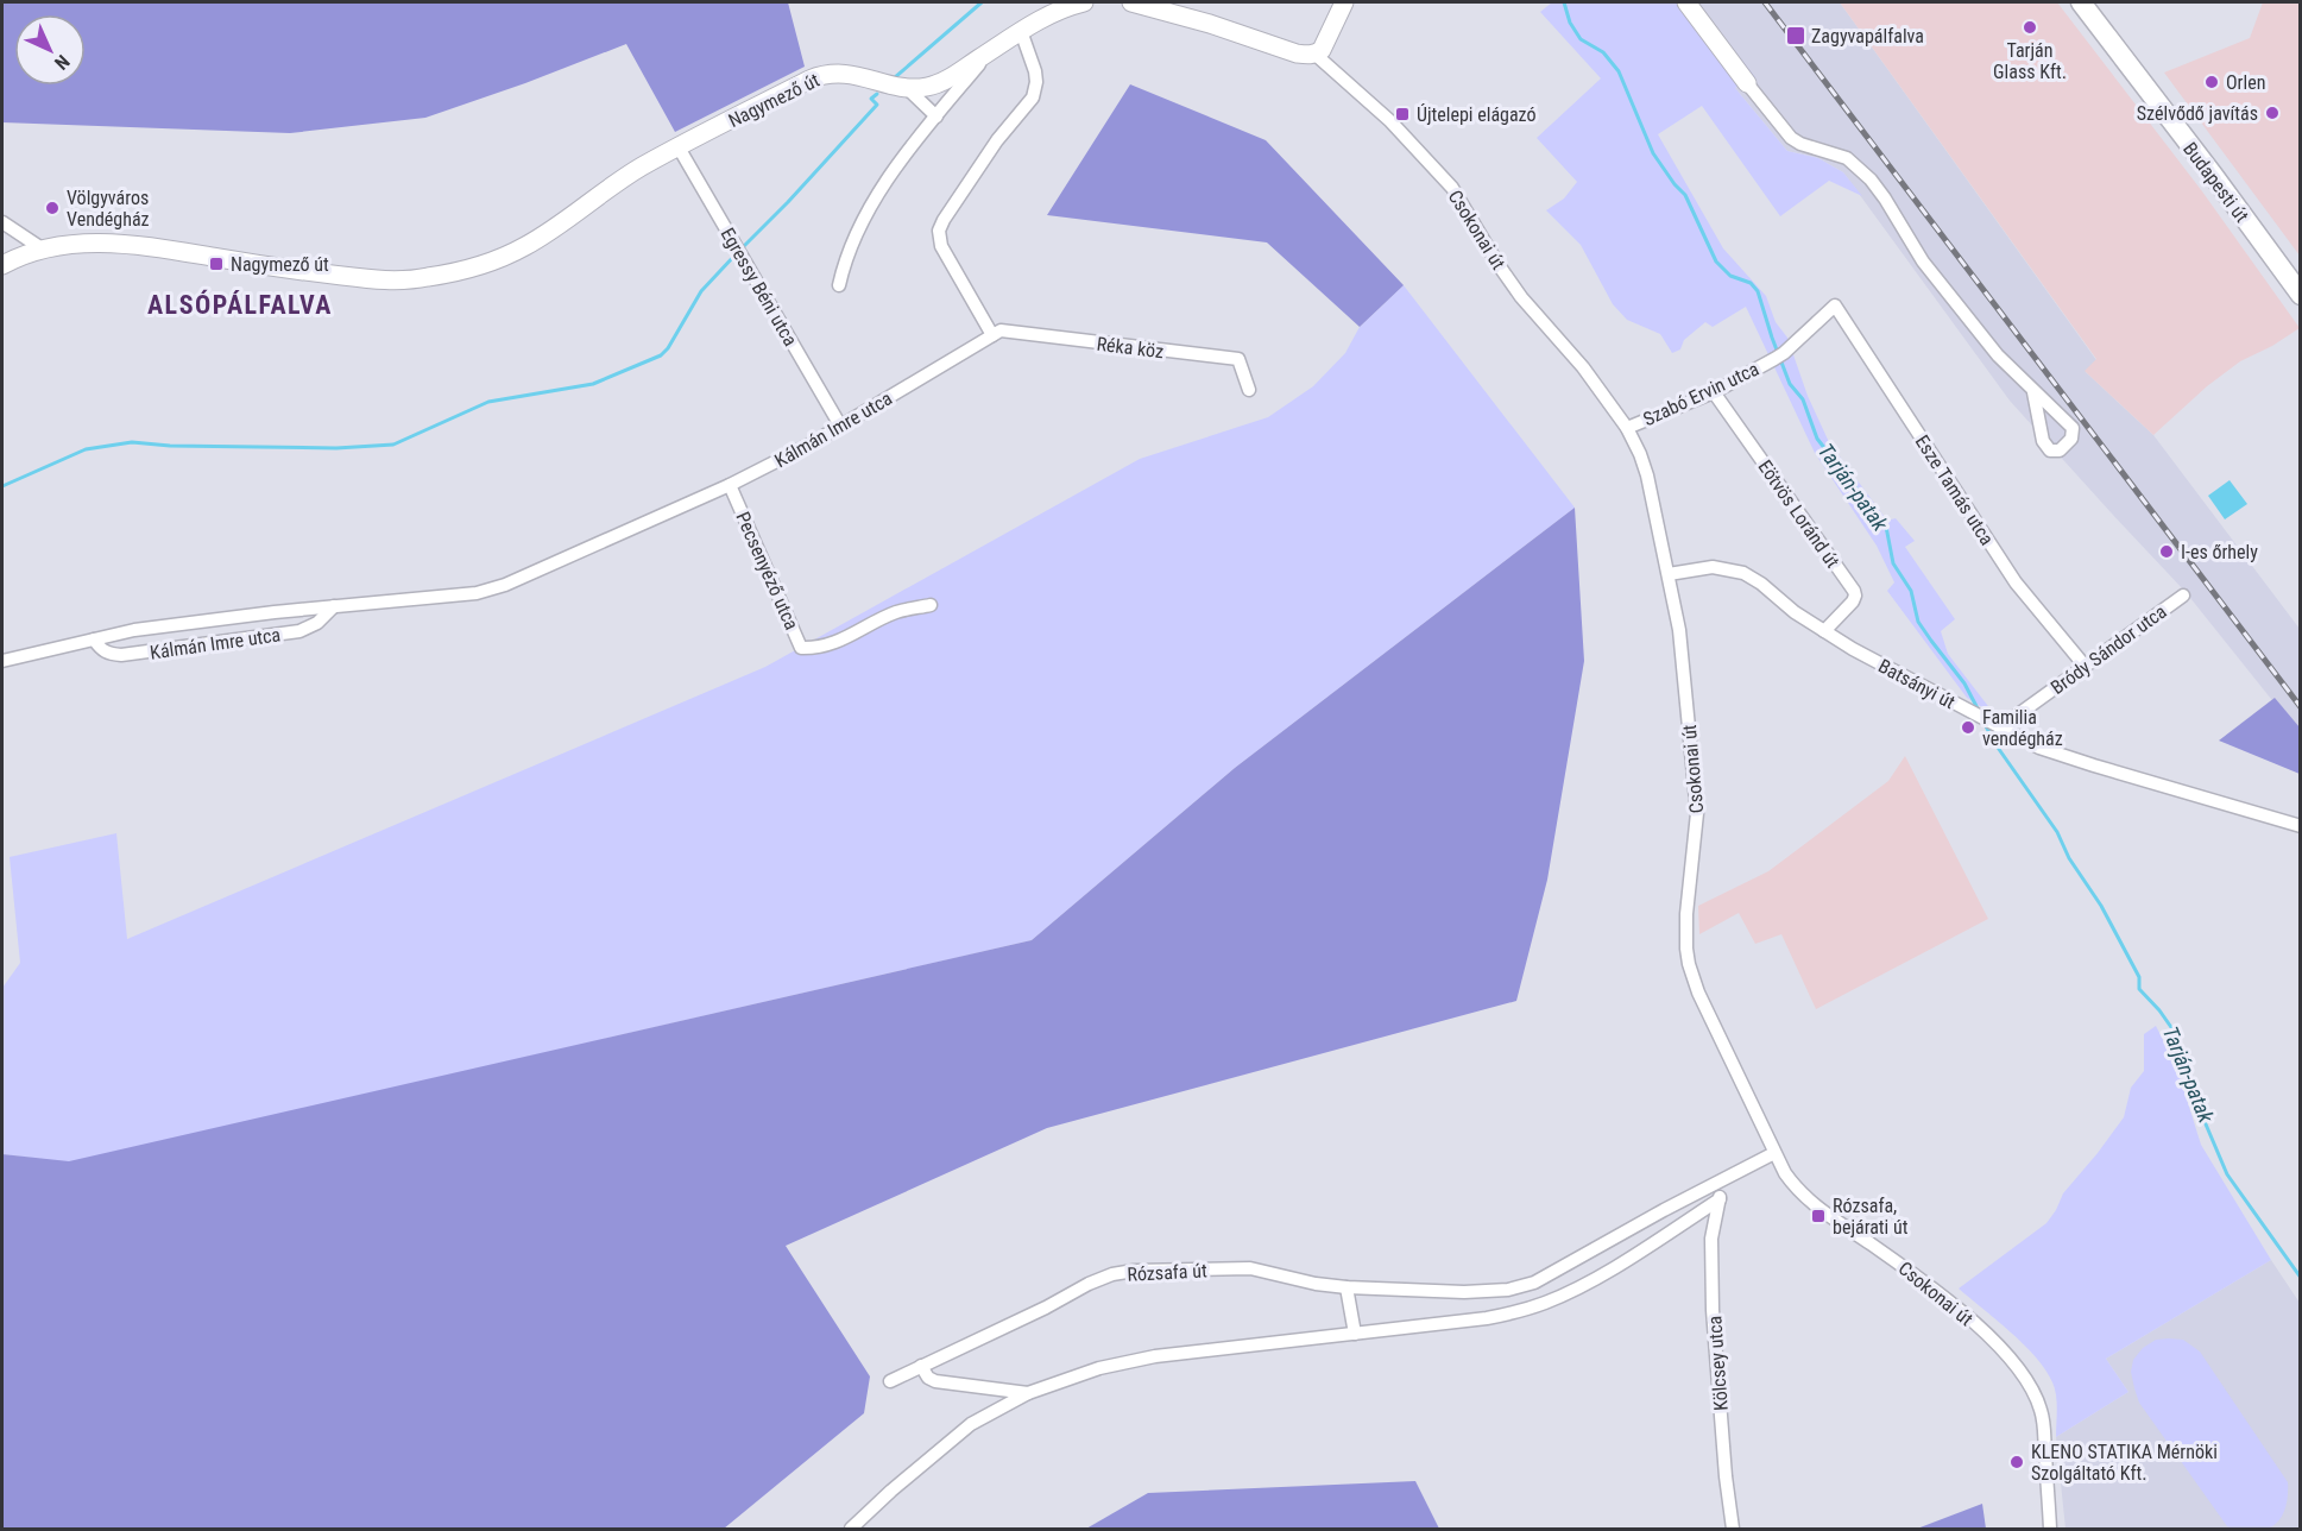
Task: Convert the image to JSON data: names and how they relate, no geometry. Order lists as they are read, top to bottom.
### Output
{
  "streets": {
    "main road": ["Nagymező út", "Budapesti út"],
    "street": [
      "Csokonai út",
      "Egressy Béni utca",
      "Réka köz",
      "Szabó Ervin utca",
      "Kálmán Imre utca",
      "Esze Tamás utca",
      "Eötvös Loránd út",
      "Pecsenyéző utca",
      "Bródy Sándor utca",
      "Batsányi út",
      "Rózsafa út",
      "Kölcsey utca"
    ]
  },
  "crossings": [
    ["Nagymező út", "Egressy Béni utca"],
    ["Csokonai út", "Szabó Ervin utca"],
    ["Csokonai út", "Batsányi út"],
    ["Csokonai út", "Rózsafa út"],
    ["Egressy Béni utca", "Kálmán Imre utca"],
    ["Réka köz", "Kálmán Imre utca"],
    ["Szabó Ervin utca", "Esze Tamás utca"],
    ["Szabó Ervin utca", "Eötvös Loránd út"],
    ["Kálmán Imre utca", "Pecsenyéző utca"],
    ["Esze Tamás utca", "Bródy Sándor utca"],
    ["Eötvös Loránd út", "Batsányi út"],
    ["Bródy Sándor utca", "Batsányi út"]
  ],
  "districts": ["ALSÓPÁLFALVA"],
  "water": ["Tarján-patak"],
  "places": {
    "other": [
      "Tarján Glass Kft.",
      "Orlen",
      "Szélvődő javítás",
      "Völgyváros Vendégház",
      "I-es őrhely",
      "Familia vendégház",
      "KLENO STATIKA Mérnöki Szolgáltató Kft."
    ],
    "transit": [
      "Zagyvapálfalva",
      "Újtelepi elágazó",
      "Nagymező út",
      "Rózsafa, bejárati út"
    ]
  },
  "north": "bottom right"
}
